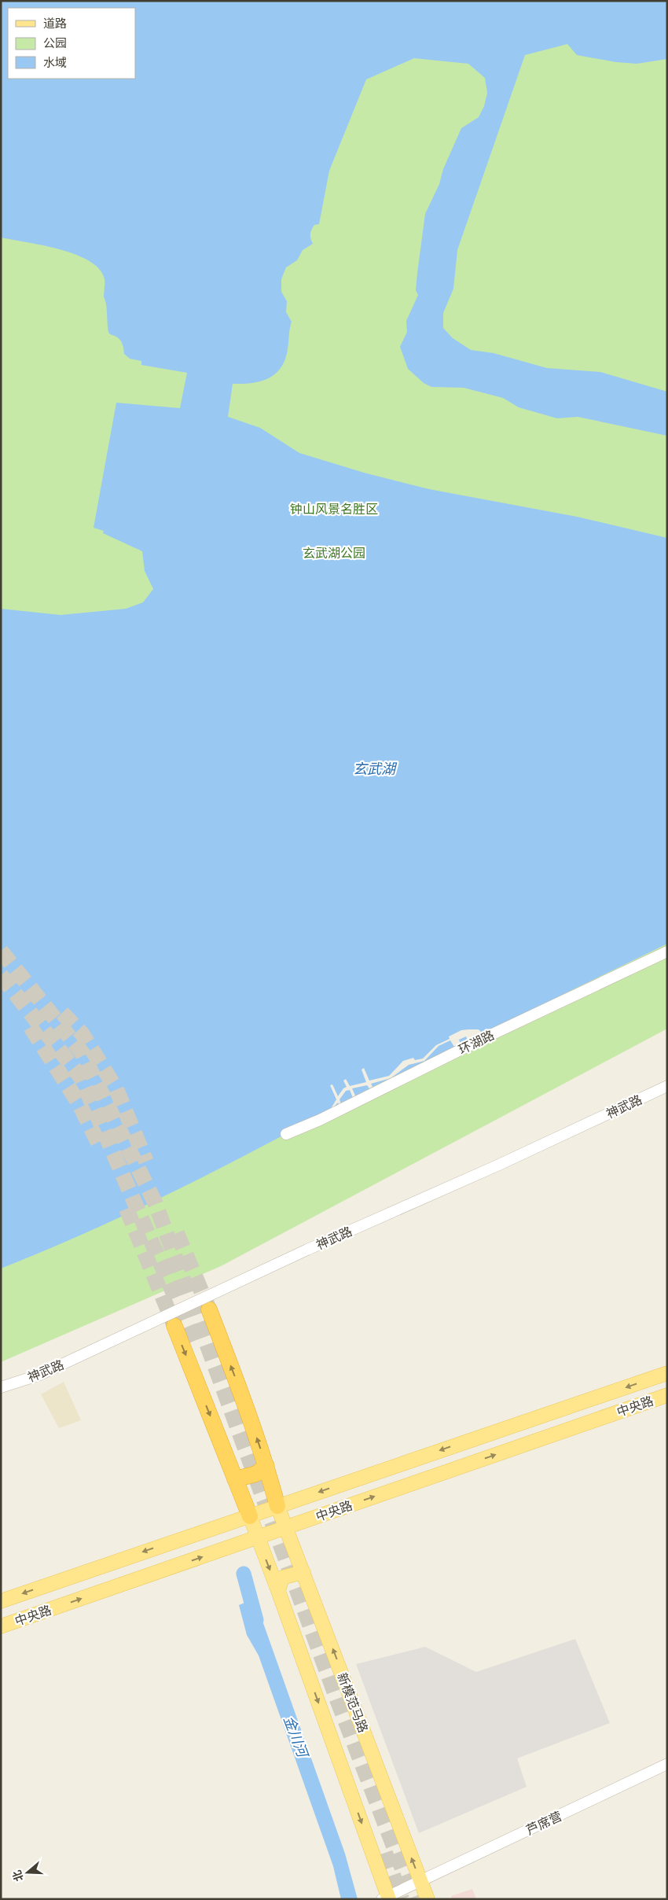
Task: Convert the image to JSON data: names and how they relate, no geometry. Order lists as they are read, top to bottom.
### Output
{
  "streets": {
    "main road": ["中央路", "新模范马路"],
    "street": ["环湖路", "神武路", "芦席营"]
  },
  "crossings": [
    ["中央路", "新模范马路"],
    ["新模范马路", "芦席营"]
  ],
  "water": ["玄武湖", "金川河"],
  "parks": ["钟山风景名胜区", "玄武湖公园"],
  "legend": ["道路", "公园", "水域"],
  "north": "left"
}
